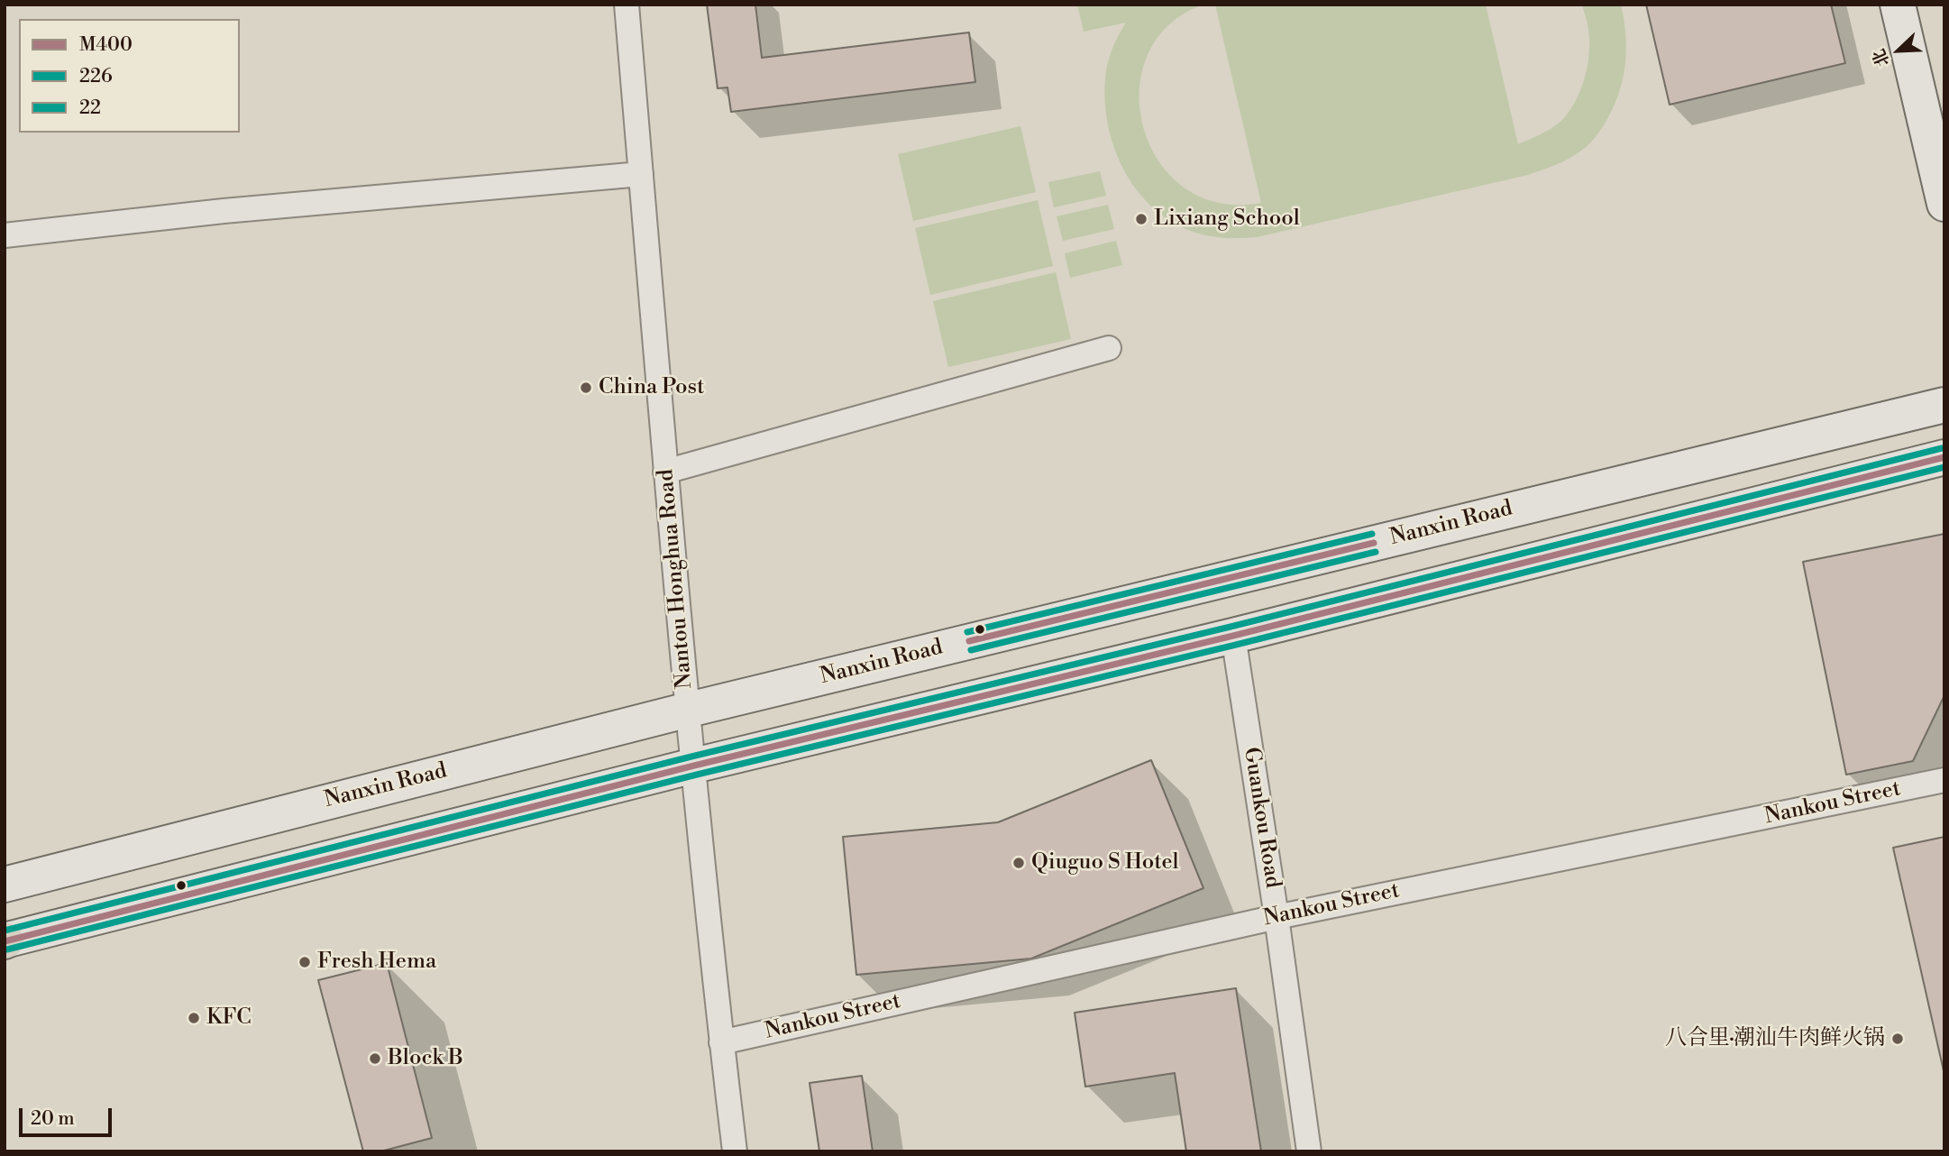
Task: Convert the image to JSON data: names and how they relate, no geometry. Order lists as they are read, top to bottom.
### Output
{
  "streets": {
    "main road": ["Nanxin Road"],
    "street": ["Nantou Honghua Road", "Nankou Street", "Guankou Road"]
  },
  "crossings": [
    ["Nanxin Road", "Nantou Honghua Road"],
    ["Nantou Honghua Road", "Nankou Street"],
    ["Nankou Street", "Guankou Road"]
  ],
  "places": [
    "Lixiang School",
    "China Post",
    "Qiuguo S Hotel",
    "Fresh Hema",
    "KFC",
    "八合里·潮汕牛肉鲜火锅",
    "Block B"
  ],
  "lines": ["transit line 22", "transit line M400", "transit line 226"],
  "legend": ["M400", "226", "22"],
  "scale_bar": "20 m",
  "north": "bottom left"
}
